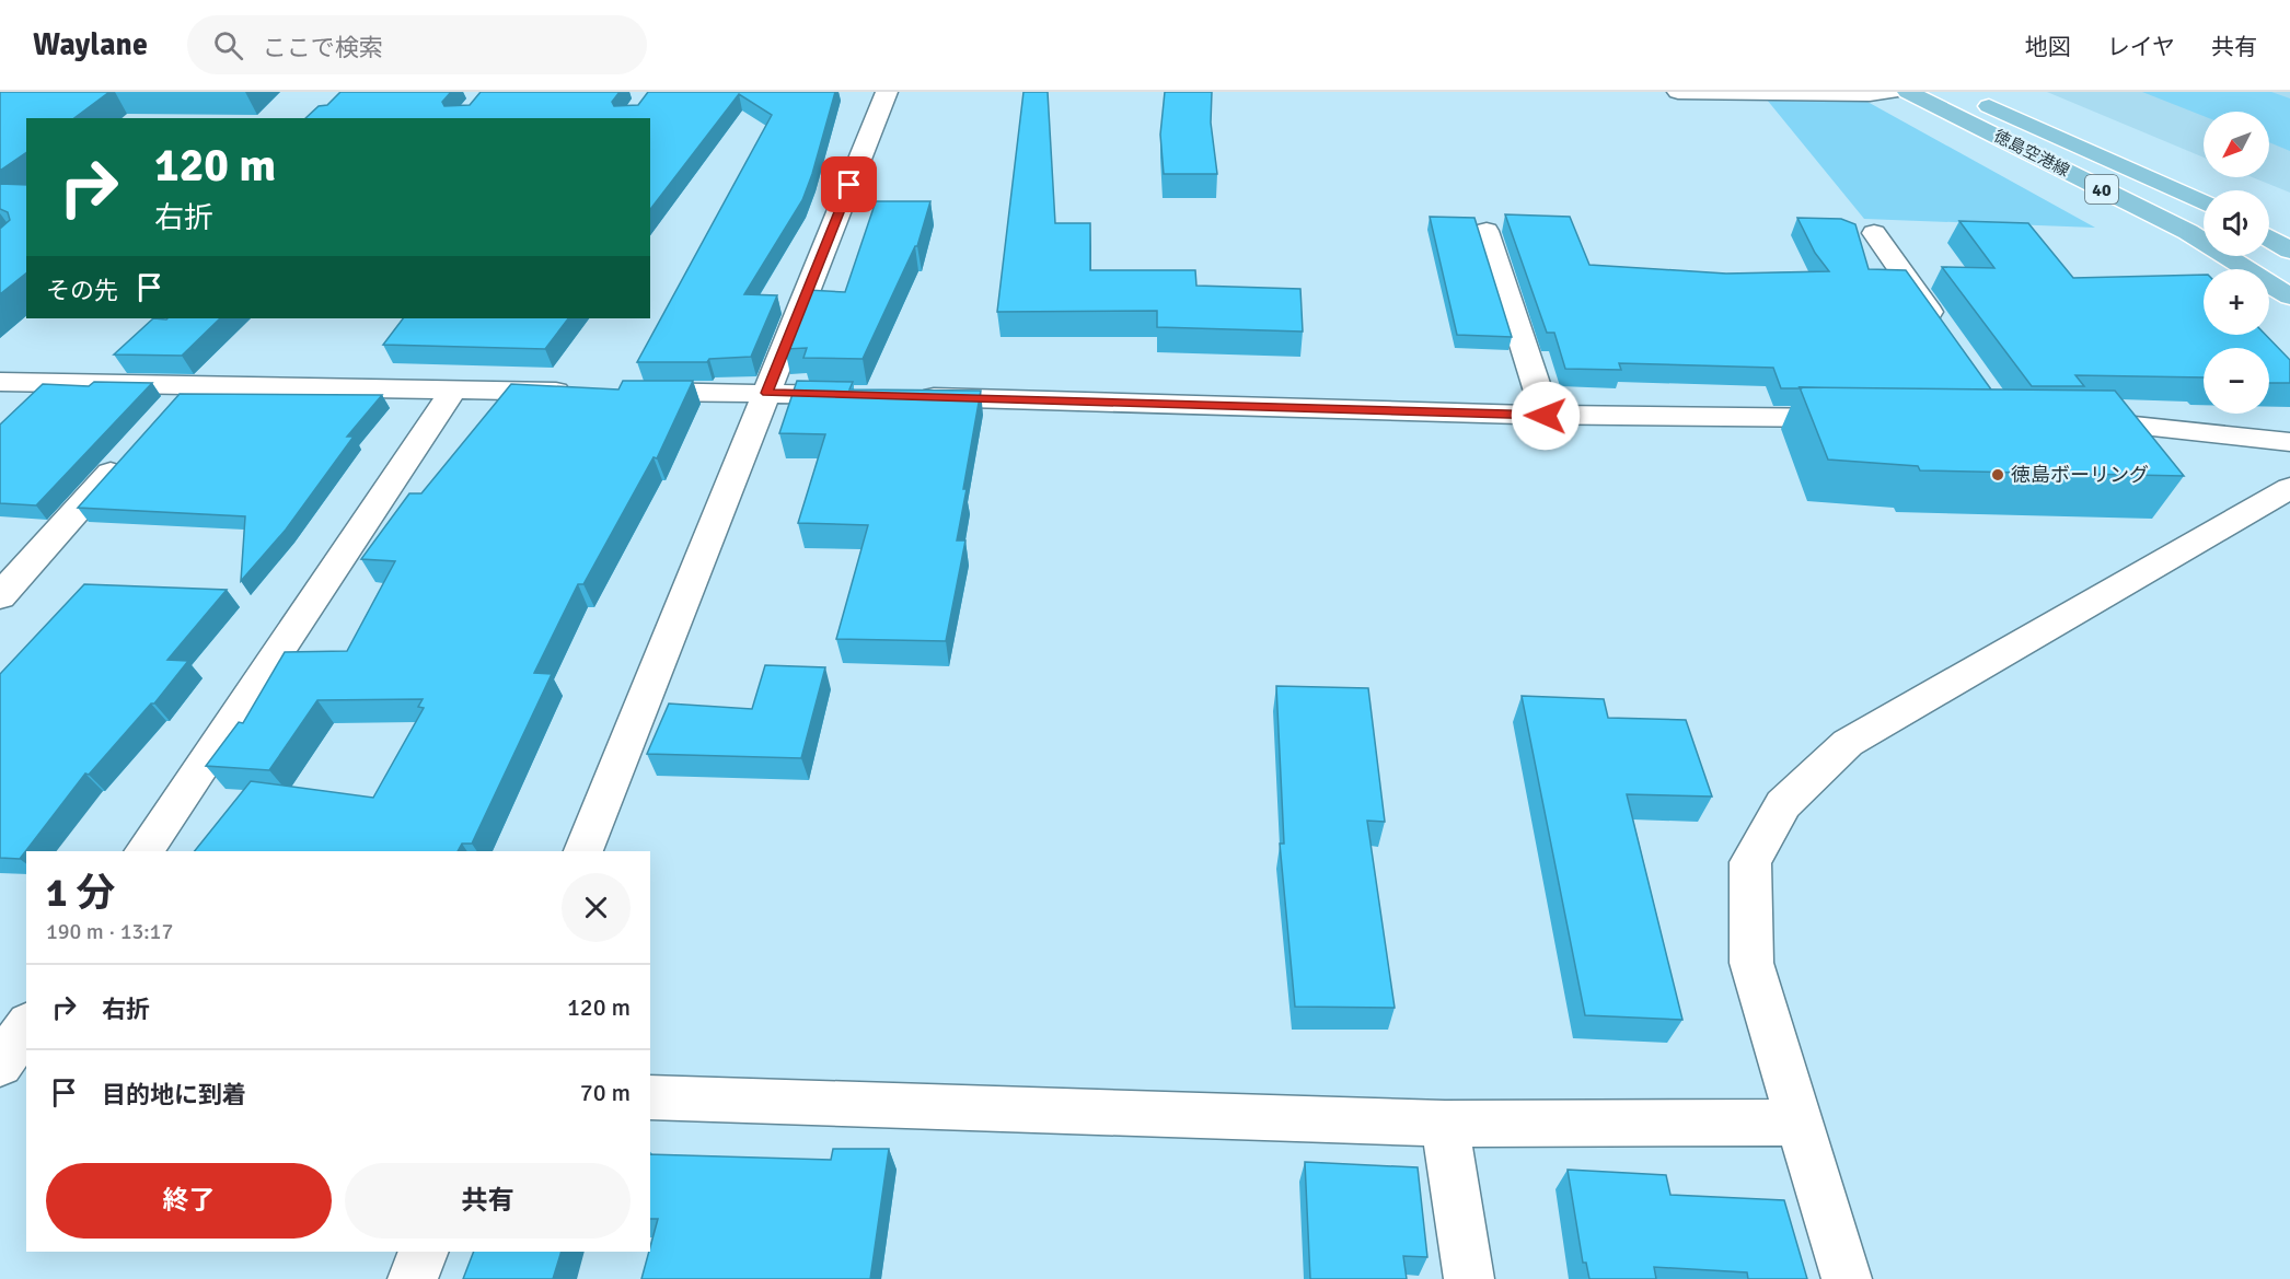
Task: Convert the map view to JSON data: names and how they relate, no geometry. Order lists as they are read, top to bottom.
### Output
{
  "streets": {
    "main road": ["徳島空港線", "40"]
  },
  "places": ["徳島ボーリング"],
  "north": "bottom left",
  "page": {
    "header": "Waylane",
    "search": "ここで検索",
    "nav": ["地図", "レイヤ", "共有"],
    "map_buttons": ["+", "−"],
    "turn": ["120 m", "右折"],
    "then": "その先",
    "heading": ["1 分", "190 m · 13:17"],
    "list": [
      {
        "name": "右折",
        "value": "120 m"
      },
      {
        "name": "目的地に到着",
        "value": "70 m"
      }
    ],
    "buttons": ["終了", "共有"]
  }
}
